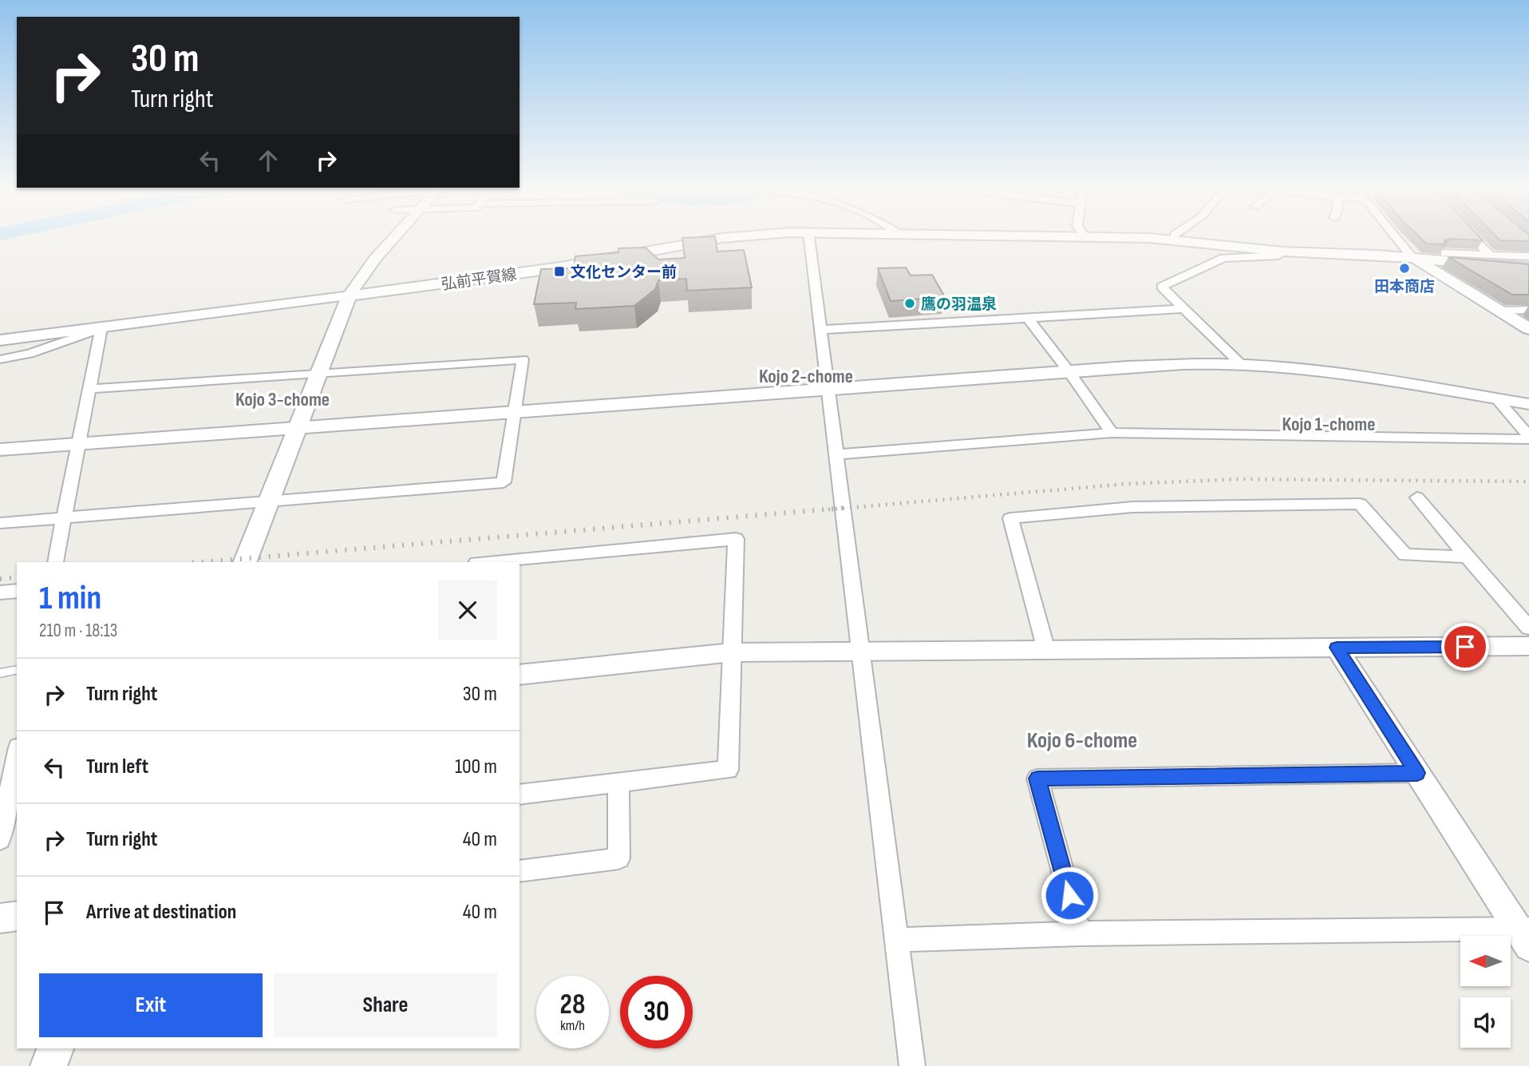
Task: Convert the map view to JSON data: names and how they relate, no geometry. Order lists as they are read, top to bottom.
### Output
{
  "streets": {
    "main road": ["弘前平賀線"]
  },
  "districts": [
    "Kojo 2-chome",
    "Kojo 3-chome",
    "Kojo 1-chome",
    "Kojo 6-chome"
  ],
  "places": {
    "other": ["田本商店", "鷹の羽温泉"],
    "transit": ["文化センター前"]
  },
  "north": "left",
  "page": {
    "turn": ["30 m", "Turn right"],
    "heading": ["1 min", "210 m · 18:13"],
    "list": [
      {
        "name": "Turn right",
        "value": "30 m"
      },
      {
        "name": "Turn left",
        "value": "100 m"
      },
      {
        "name": "Turn right",
        "value": "40 m"
      },
      {
        "name": "Arrive at destination",
        "value": "40 m"
      }
    ],
    "buttons": ["Exit", "Share"],
    "speed": "28 km/h",
    "limit": "30"
  }
}
